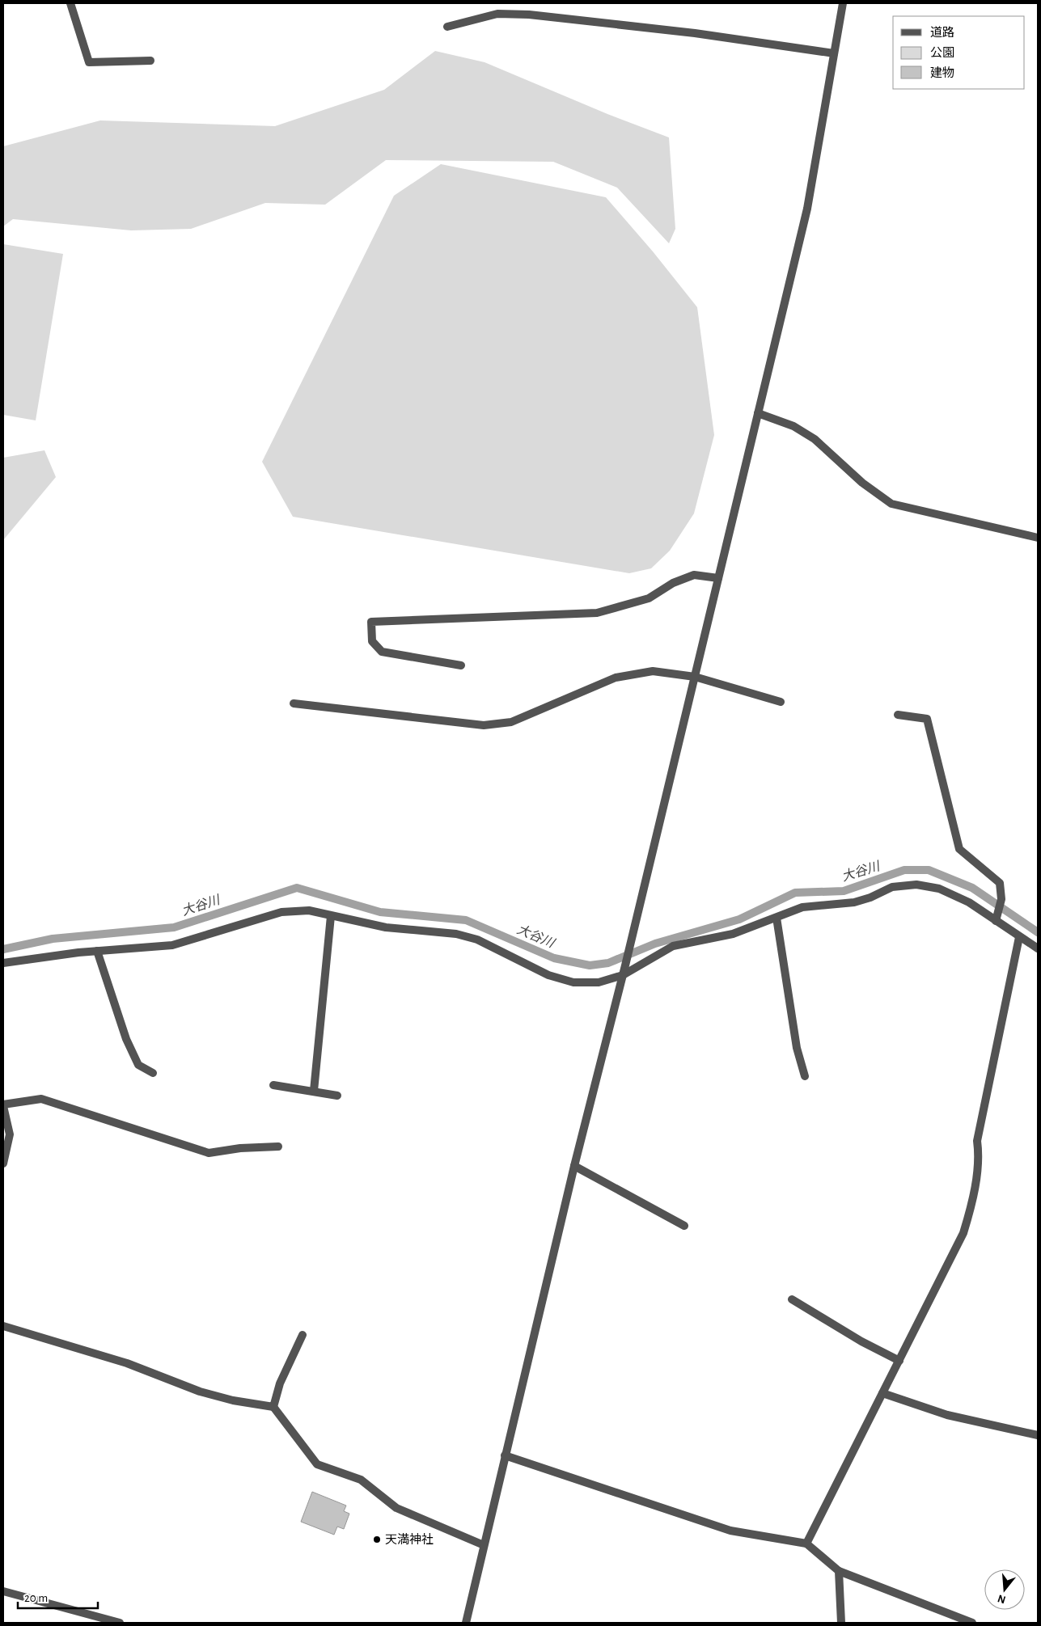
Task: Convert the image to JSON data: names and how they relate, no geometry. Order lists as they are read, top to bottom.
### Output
{
  "water": ["大谷川"],
  "places": ["天満神社"],
  "legend": ["道路", "公園", "建物"],
  "scale_bar": "20 m",
  "north": "bottom"
}
